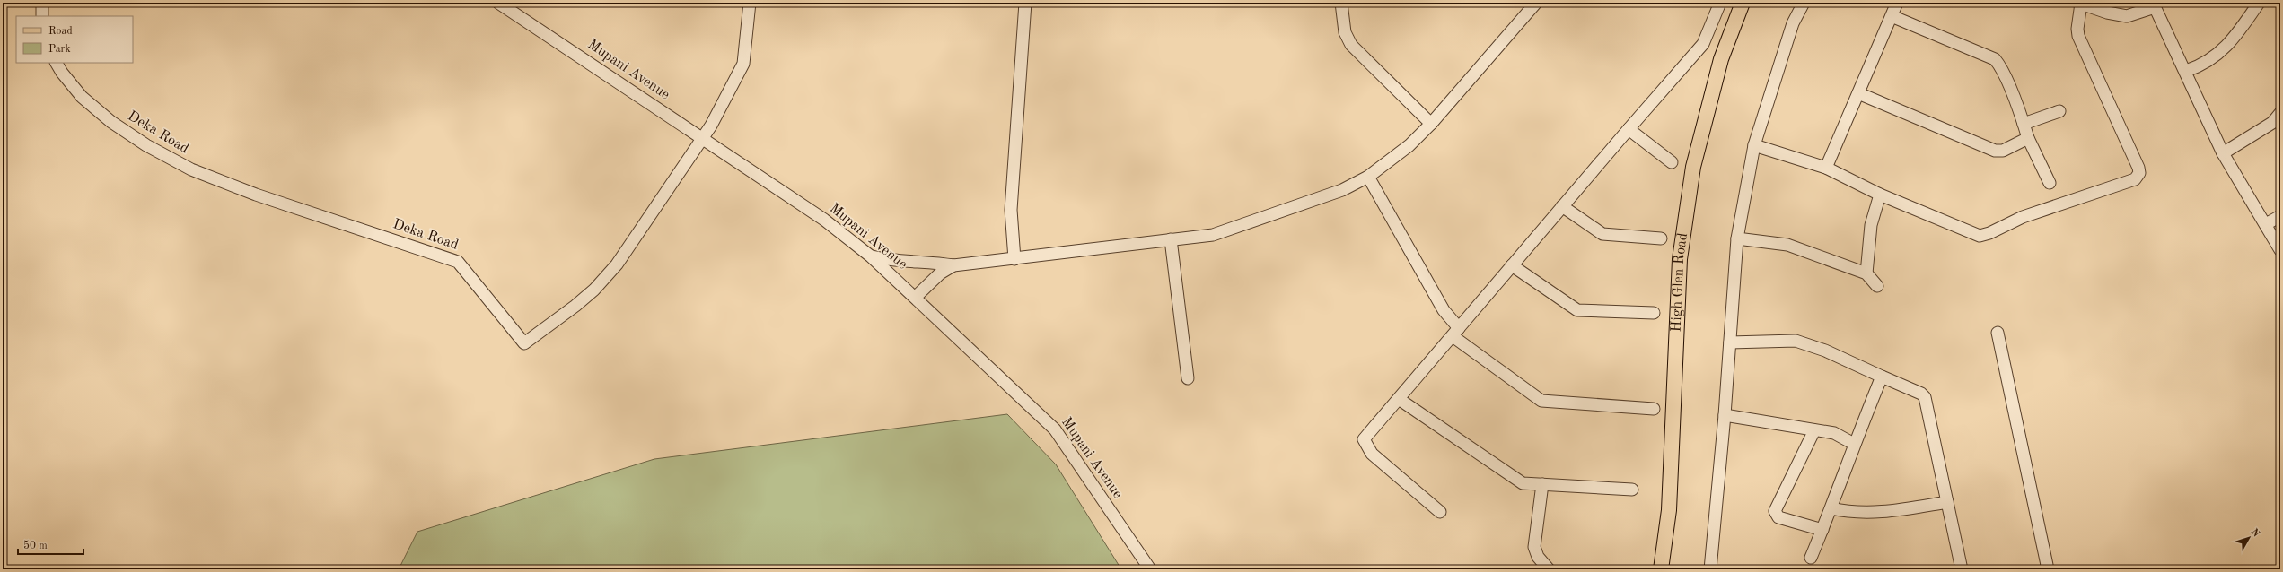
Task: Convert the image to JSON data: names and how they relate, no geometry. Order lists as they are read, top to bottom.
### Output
{
  "streets": {
    "main road": ["High Glen Road"],
    "street": ["Mupani Avenue", "Deka Road"]
  },
  "crossings": [
    ["Mupani Avenue", "Deka Road"]
  ],
  "legend": ["Road", "Park"],
  "scale_bar": "50 m",
  "north": "top right"
}
